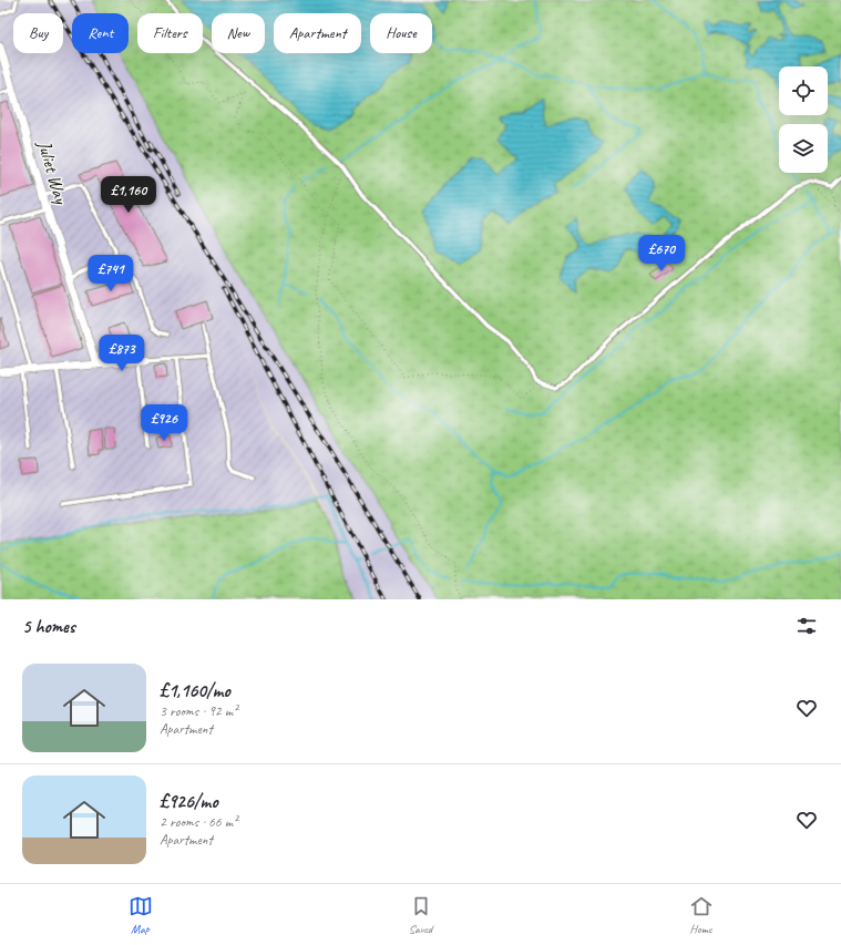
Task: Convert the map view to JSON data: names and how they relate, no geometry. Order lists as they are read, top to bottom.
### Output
{
  "streets": {
    "street": ["Juliet Way"]
  },
  "page": {
    "chip": [
      "Buy",
      "Rent",
      "Filters",
      "New",
      "Apartment",
      "House"
    ],
    "price": [
      "£1,160",
      "£670",
      "£741",
      "£873",
      "£926"
    ],
    "heading": "5 homes",
    "list": [
      {
        "name": "£1,160/mo",
        "note": "3 rooms · 92 m² · Apartment"
      },
      {
        "name": "£926/mo",
        "note": "2 rooms · 66 m² · Apartment"
      }
    ],
    "tabs": ["Map", "Saved", "Home"]
  }
}
